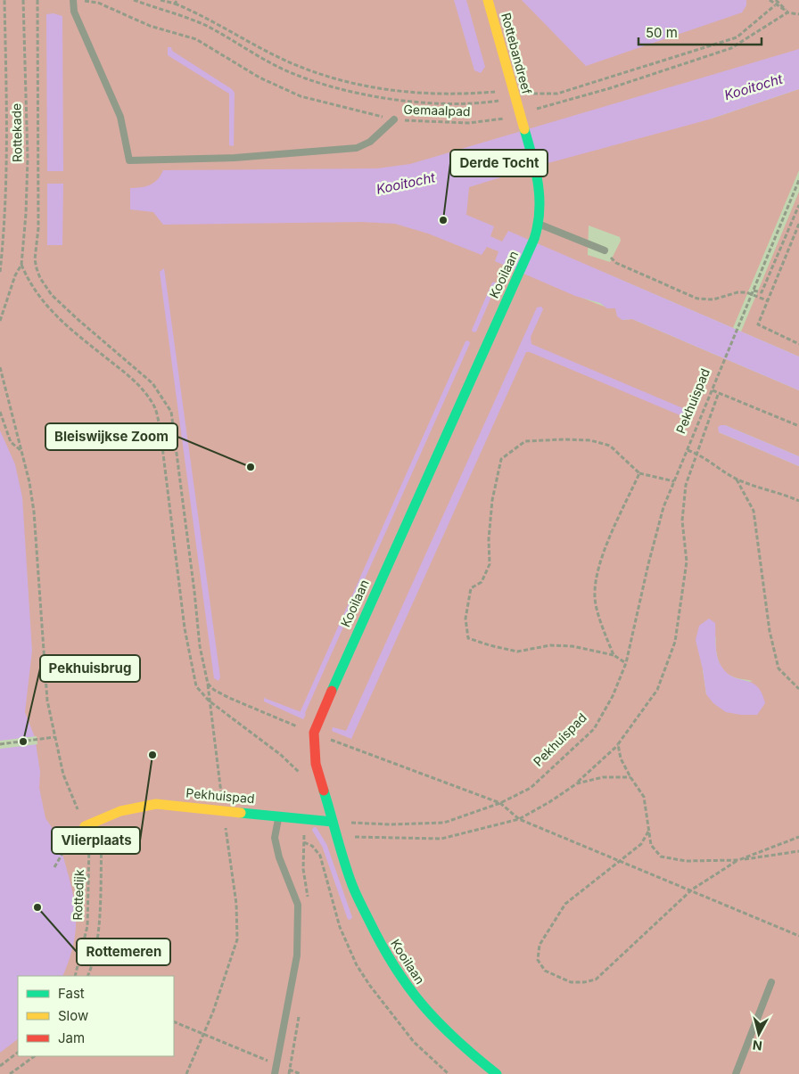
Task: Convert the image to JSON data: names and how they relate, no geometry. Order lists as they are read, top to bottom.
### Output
{
  "streets": {
    "street": ["Rottebandreef", "Kooilaan", "Pekhuispad"],
    "path": ["Gemaalpad", "Rottekade", "Rottedijk"]
  },
  "crossings": [
    ["Rottebandreef", "Gemaalpad"],
    ["Rottebandreef", "Kooilaan"],
    ["Gemaalpad", "Kooilaan"],
    ["Kooilaan", "Pekhuispad"],
    ["Pekhuispad", "Rottedijk"]
  ],
  "water": ["Kooitocht"],
  "places": [
    "Derde Tocht",
    "Bleiswijkse Zoom",
    "Pekhuisbrug",
    "Vlierplaats",
    "Rottemeren"
  ],
  "legend": ["Fast", "Slow", "Jam"],
  "scale_bar": "50 m",
  "north": "bottom"
}
